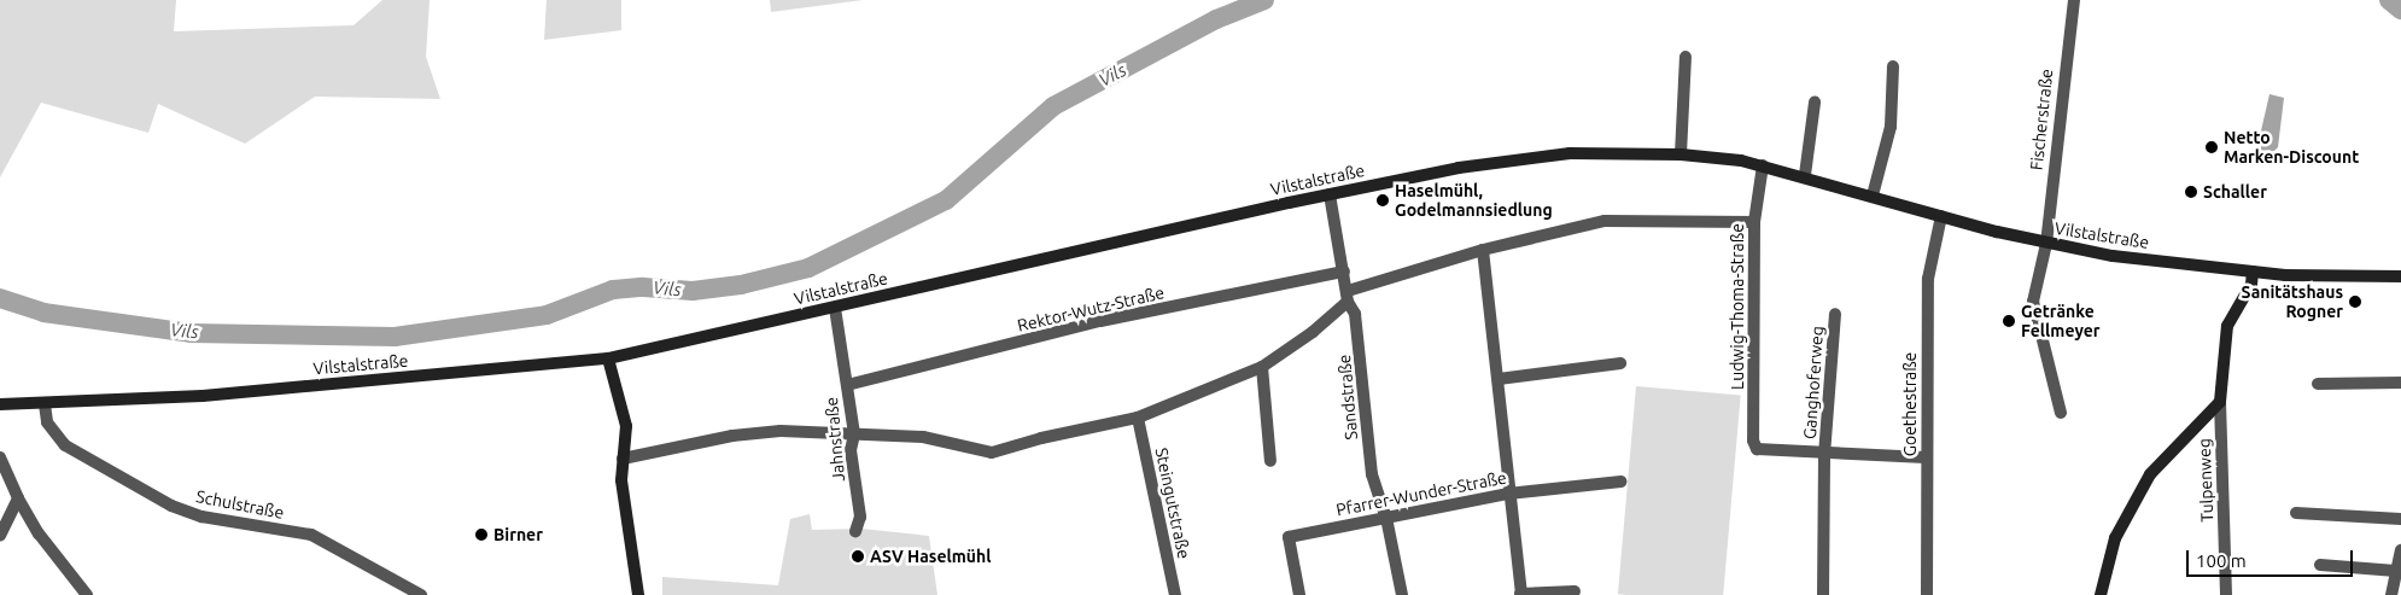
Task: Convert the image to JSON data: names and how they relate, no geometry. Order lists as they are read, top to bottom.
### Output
{
  "streets": {
    "main road": ["Vilstalstraße"],
    "street": [
      "Fischerstraße",
      "Ludwig-Thoma-Straße",
      "Rektor-Wutz-Straße",
      "Ganghoferweg",
      "Sandstraße",
      "Goethestraße",
      "Jahnstraße",
      "Tulpenweg",
      "Pfarrer-Wunder-Straße",
      "Steingutstraße",
      "Schulstraße"
    ]
  },
  "crossings": [
    ["Fischerstraße", "Vilstalstraße"],
    ["Vilstalstraße", "Ludwig-Thoma-Straße"],
    ["Vilstalstraße", "Sandstraße"],
    ["Vilstalstraße", "Goethestraße"],
    ["Vilstalstraße", "Jahnstraße"],
    ["Vilstalstraße", "Schulstraße"],
    ["Ludwig-Thoma-Straße", "Ganghoferweg"],
    ["Rektor-Wutz-Straße", "Sandstraße"],
    ["Rektor-Wutz-Straße", "Jahnstraße"],
    ["Sandstraße", "Pfarrer-Wunder-Straße"]
  ],
  "water": ["Vils"],
  "places": [
    "Netto Marken-Discount",
    "Schaller",
    "Haselmühl, Godelmannsiedlung",
    "Sanitätshaus Rogner",
    "Getränke Fellmeyer",
    "Birner",
    "ASV Haselmühl"
  ],
  "scale_bar": "100 m"
}
